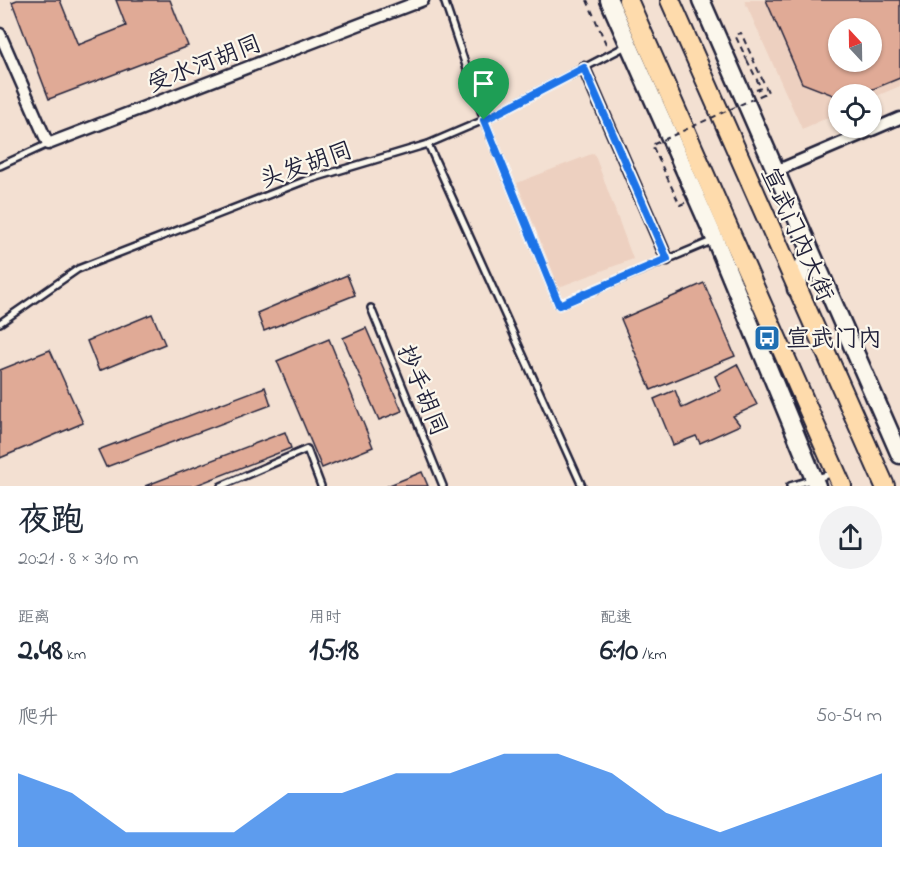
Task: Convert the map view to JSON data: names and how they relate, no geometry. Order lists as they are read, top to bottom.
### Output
{
  "streets": {
    "main road": ["宣武门内大街"],
    "street": ["受水河胡同"],
    "lane": ["头发胡同", "抄手胡同"]
  },
  "places": {
    "bus stop": ["宣武门内"]
  },
  "north": "top",
  "page": {
    "heading": ["夜跑", "20:21 · 8 × 310 m"],
    "stats": [
      ["距离", "2.48 km"],
      ["用时", "15:18"],
      ["配速", "6:10 /km"]
    ],
    "chart": ["爬升", "50–54 m"]
  }
}
